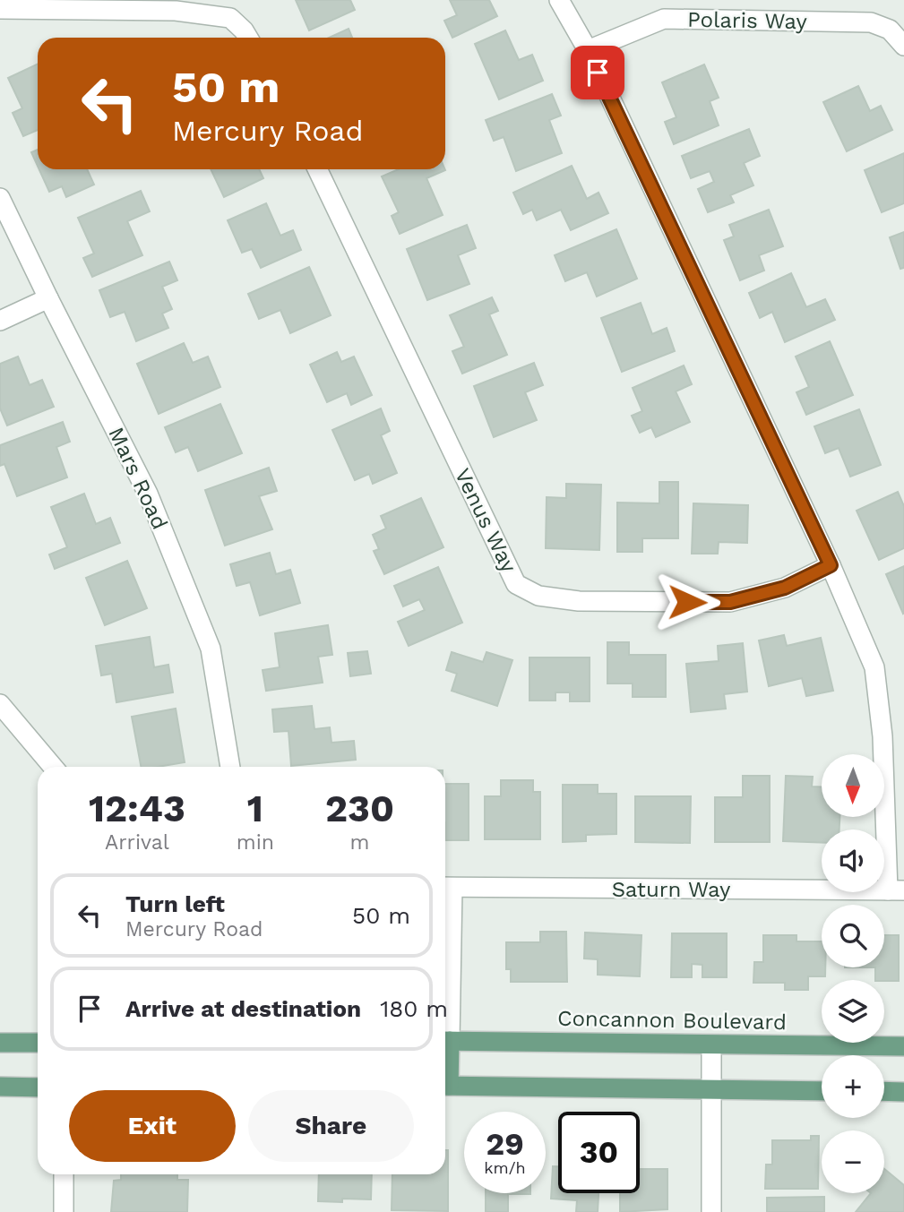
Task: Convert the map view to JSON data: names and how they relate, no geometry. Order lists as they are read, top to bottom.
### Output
{
  "streets": {
    "main road": ["Concannon Boulevard"],
    "street": [
      "Polaris Way",
      "Mars Road",
      "Venus Way",
      "Saturn Way"
    ]
  },
  "north": "bottom",
  "page": {
    "turn": ["50 m", "Mercury Road"],
    "map_buttons": ["+", "−"],
    "eta": [
      "12:43",
      "Arrival",
      "1",
      "min",
      "230",
      "m"
    ],
    "list": [
      {
        "name": "Turn left",
        "note": "Mercury Road",
        "value": "50 m"
      },
      {
        "name": "Arrive at destination",
        "value": "180 m"
      }
    ],
    "buttons": ["Exit", "Share"],
    "speed": "29 km/h",
    "limit": "30"
  }
}
